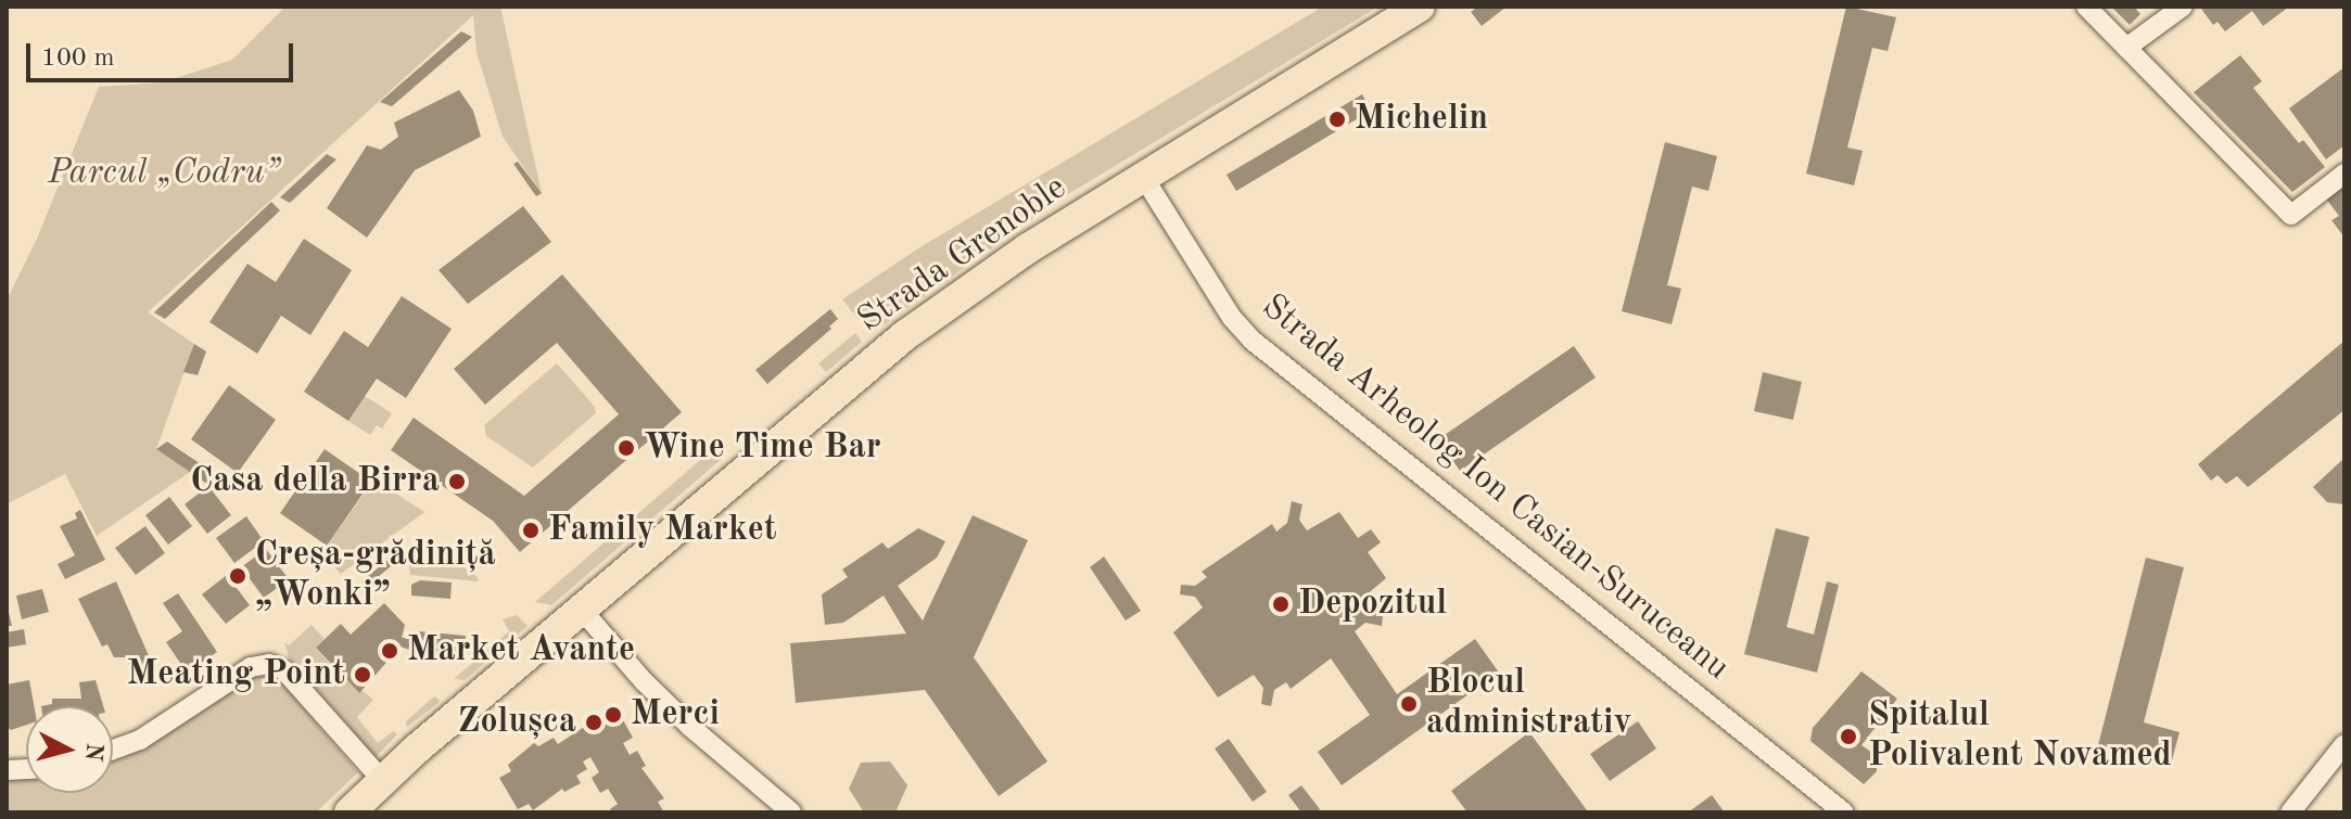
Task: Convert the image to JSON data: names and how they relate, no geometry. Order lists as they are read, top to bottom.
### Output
{
  "streets": {
    "main road": ["Strada Grenoble"],
    "street": ["Strada Arheolog Ion Casian-Suruceanu"]
  },
  "crossings": [
    ["Strada Grenoble", "Strada Arheolog Ion Casian-Suruceanu"]
  ],
  "parks": ["Parcul „Codru”"],
  "places": [
    "Michelin",
    "Wine Time Bar",
    "Casa della Birra",
    "Family Market",
    "Creșa-grădiniță „Wonki”",
    "Depozitul",
    "Market Avante",
    "Meating Point",
    "Blocul administrativ",
    "Merci",
    "Zolușca",
    "Spitalul Polivalent Novamed"
  ],
  "scale_bar": "100 m",
  "north": "right"
}
